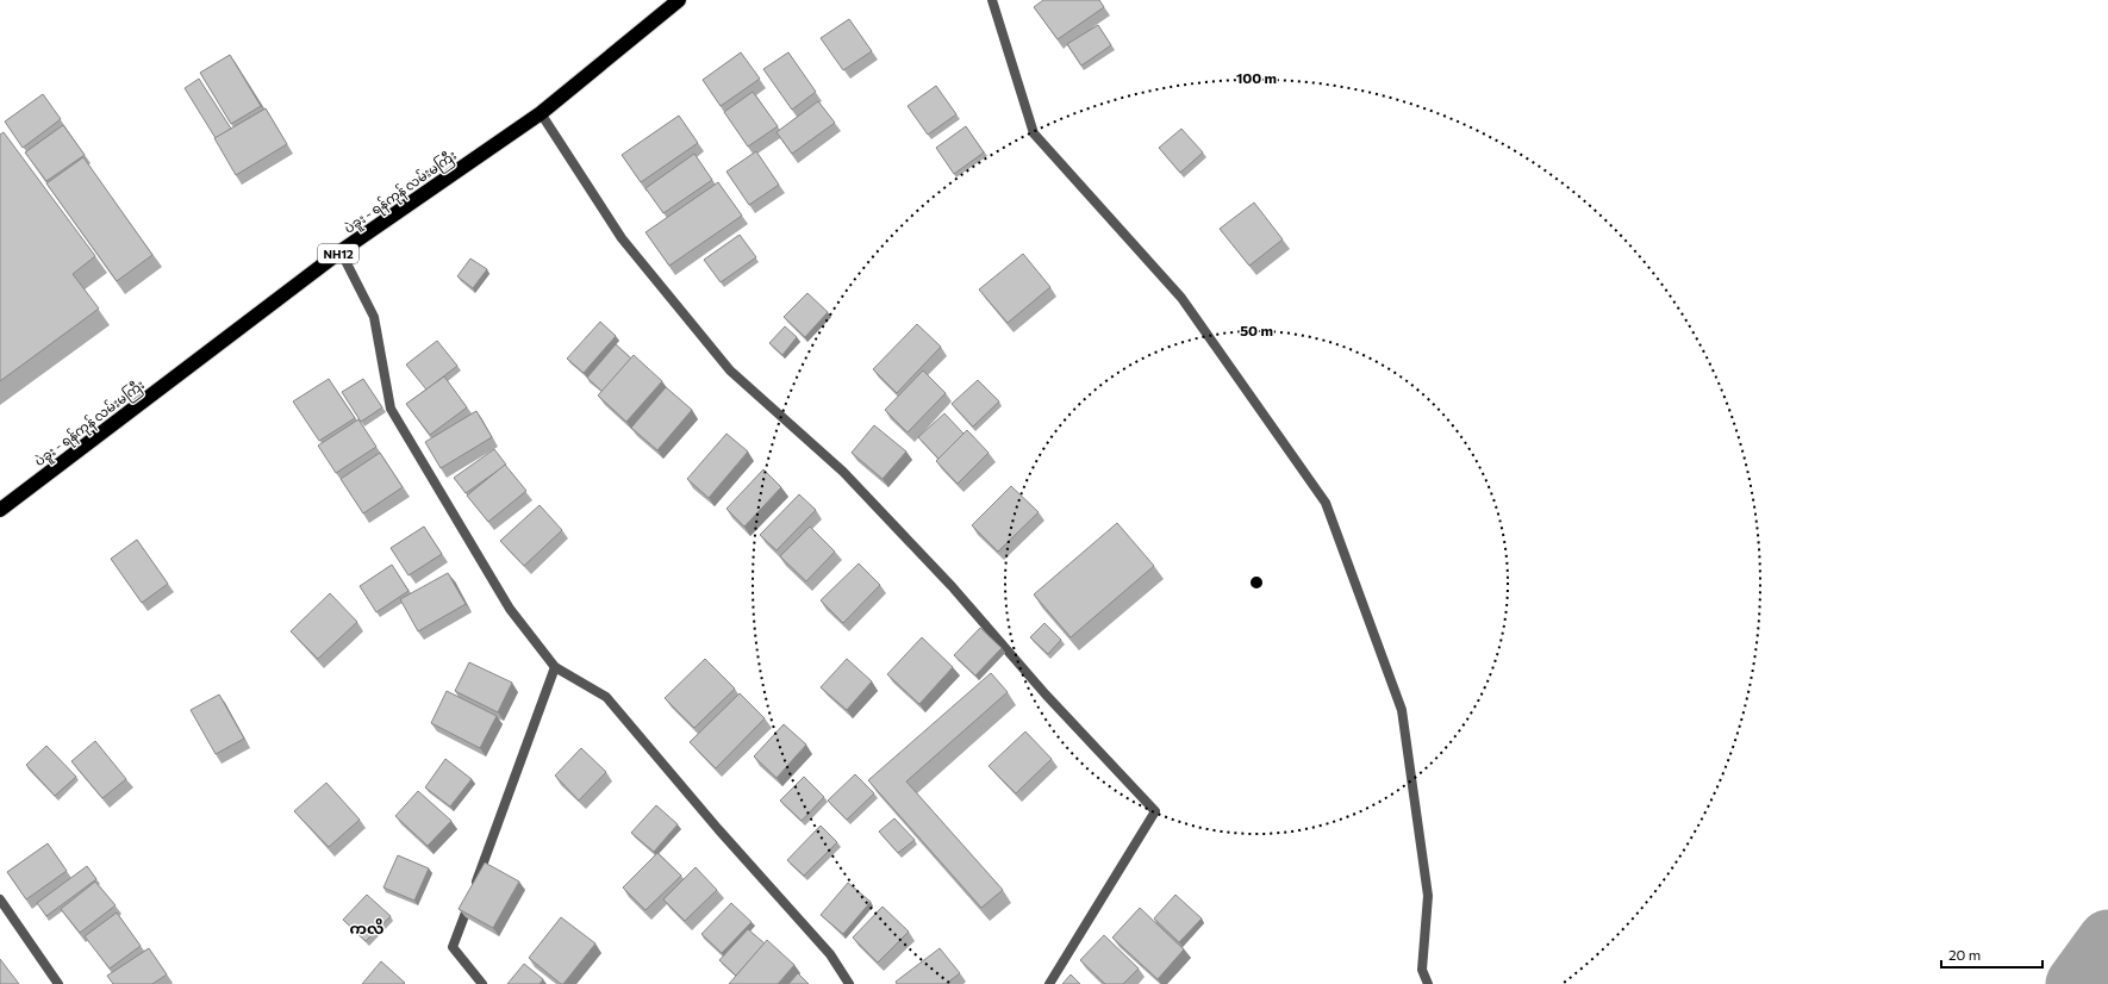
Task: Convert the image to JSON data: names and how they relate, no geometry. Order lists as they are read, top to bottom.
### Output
{
  "streets": {
    "highway": ["ပဲခူး - ရန်ကုန် လမ်းမကြီး", "NH12"]
  },
  "districts": ["ကလိ"],
  "scale_bar": "20 m",
  "rings": ["100 m", "50 m"]
}
